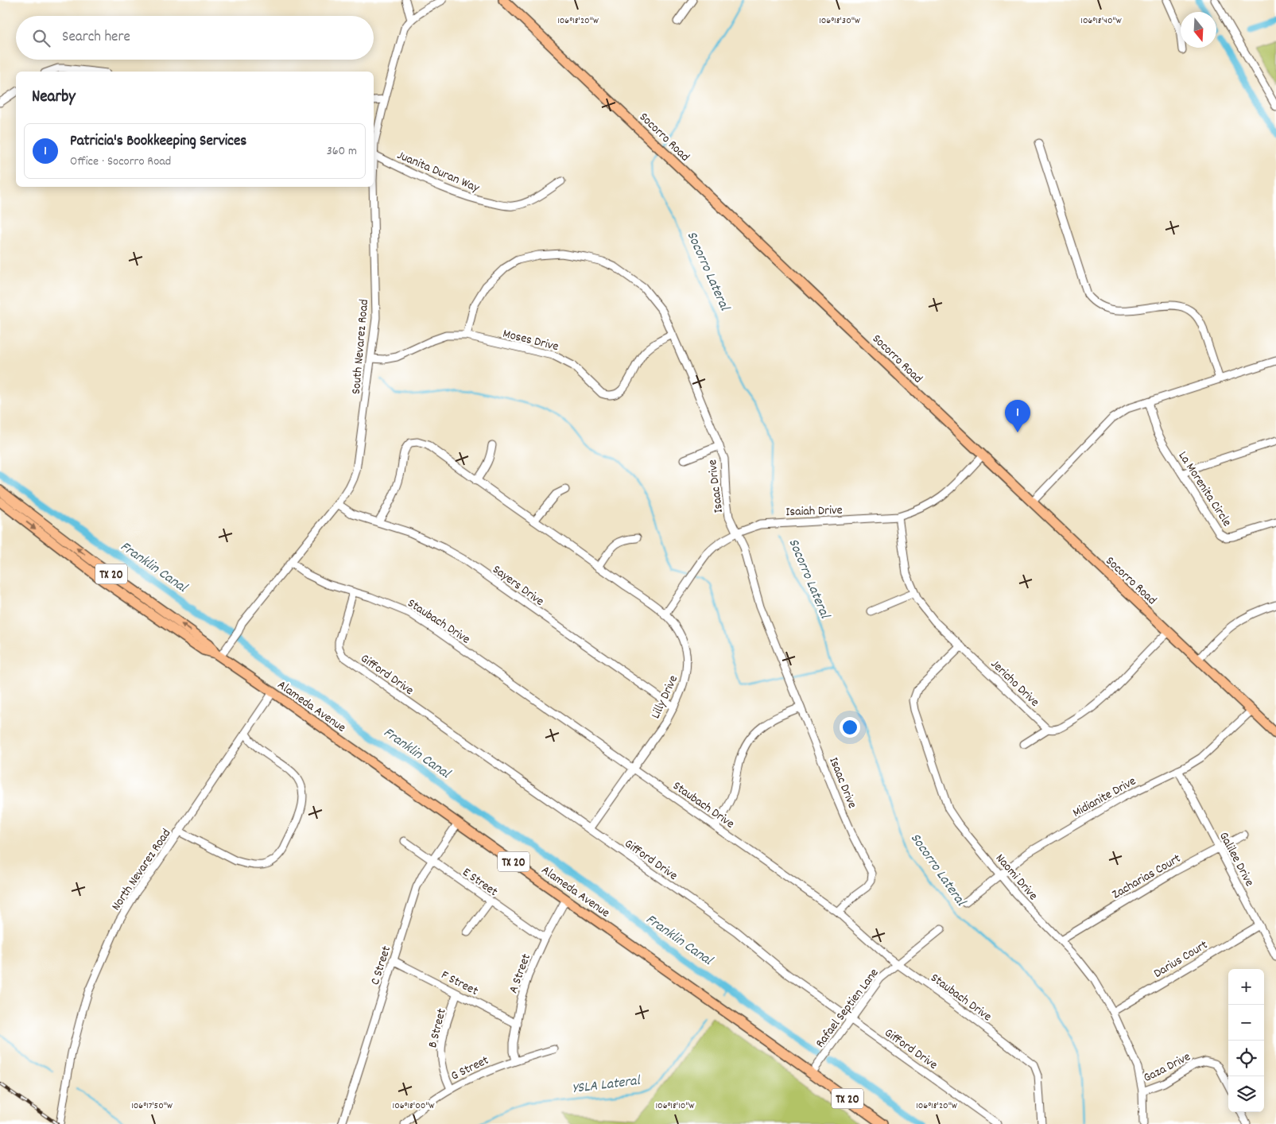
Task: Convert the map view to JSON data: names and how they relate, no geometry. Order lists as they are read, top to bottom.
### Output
{
  "streets": {
    "main road": ["Socorro Road", "TX 20", "Alameda Avenue"],
    "street": [
      "Juanita Duran Way",
      "Moses Drive",
      "South Nevarez Road",
      "Isaac Drive",
      "La Morenita Circle",
      "Isaiah Drive",
      "Sayers Drive",
      "Staubach Drive",
      "Gifford Drive",
      "Jericho Drive",
      "Lilly Drive",
      "Midianite Drive",
      "Galilee Drive",
      "North Nevarez Road",
      "Zacharias Court",
      "Naomi Drive",
      "E Street",
      "Darius Court",
      "C Street",
      "A Street",
      "F Street",
      "Rafael Septien Lane",
      "B Street",
      "Gaza Drive",
      "G Street"
    ]
  },
  "crossings": [
    ["Socorro Road", "Isaiah Drive"],
    ["Socorro Road", "Midianite Drive"],
    ["Moses Drive", "South Nevarez Road"],
    ["Moses Drive", "Isaac Drive"],
    ["South Nevarez Road", "Sayers Drive"],
    ["South Nevarez Road", "Staubach Drive"],
    ["South Nevarez Road", "Alameda Avenue"],
    ["Isaac Drive", "Isaiah Drive"],
    ["Isaac Drive", "Staubach Drive"],
    ["Isaiah Drive", "Jericho Drive"],
    ["Isaiah Drive", "Lilly Drive"],
    ["Sayers Drive", "Lilly Drive"],
    ["Staubach Drive", "Gifford Drive"],
    ["Staubach Drive", "Lilly Drive"],
    ["Staubach Drive", "Rafael Septien Lane"],
    ["Gifford Drive", "Lilly Drive"],
    ["Gifford Drive", "Rafael Septien Lane"],
    ["Jericho Drive", "Naomi Drive"],
    ["Alameda Avenue", "North Nevarez Road"],
    ["Alameda Avenue", "C Street"],
    ["Alameda Avenue", "A Street"],
    ["Alameda Avenue", "Rafael Septien Lane"],
    ["Midianite Drive", "Galilee Drive"],
    ["Midianite Drive", "Naomi Drive"],
    ["Galilee Drive", "Zacharias Court"],
    ["Galilee Drive", "Darius Court"],
    ["Zacharias Court", "Naomi Drive"],
    ["Naomi Drive", "Darius Court"],
    ["Naomi Drive", "Gaza Drive"],
    ["E Street", "C Street"],
    ["E Street", "A Street"],
    ["C Street", "F Street"],
    ["A Street", "F Street"],
    ["A Street", "G Street"],
    ["F Street", "B Street"],
    ["B Street", "G Street"]
  ],
  "water": ["Socorro Lateral", "Franklin Canal", "YSLA Lateral"],
  "north": "bottom",
  "page": {
    "search": "Search here",
    "heading": "Nearby",
    "list": [
      {
        "mark": "1",
        "name": "Patricia's Bookkeeping Services",
        "note": "Office · Socorro Road",
        "value": "360 m"
      }
    ],
    "pins": "1",
    "map_buttons": ["+", "−"]
  },
  "coordinates": [
    "106°18'20\"W",
    "106°18'30\"W",
    "106°18'40\"W",
    "106°17'50\"W",
    "106°18'00\"W",
    "106°18'10\"W"
  ]
}
